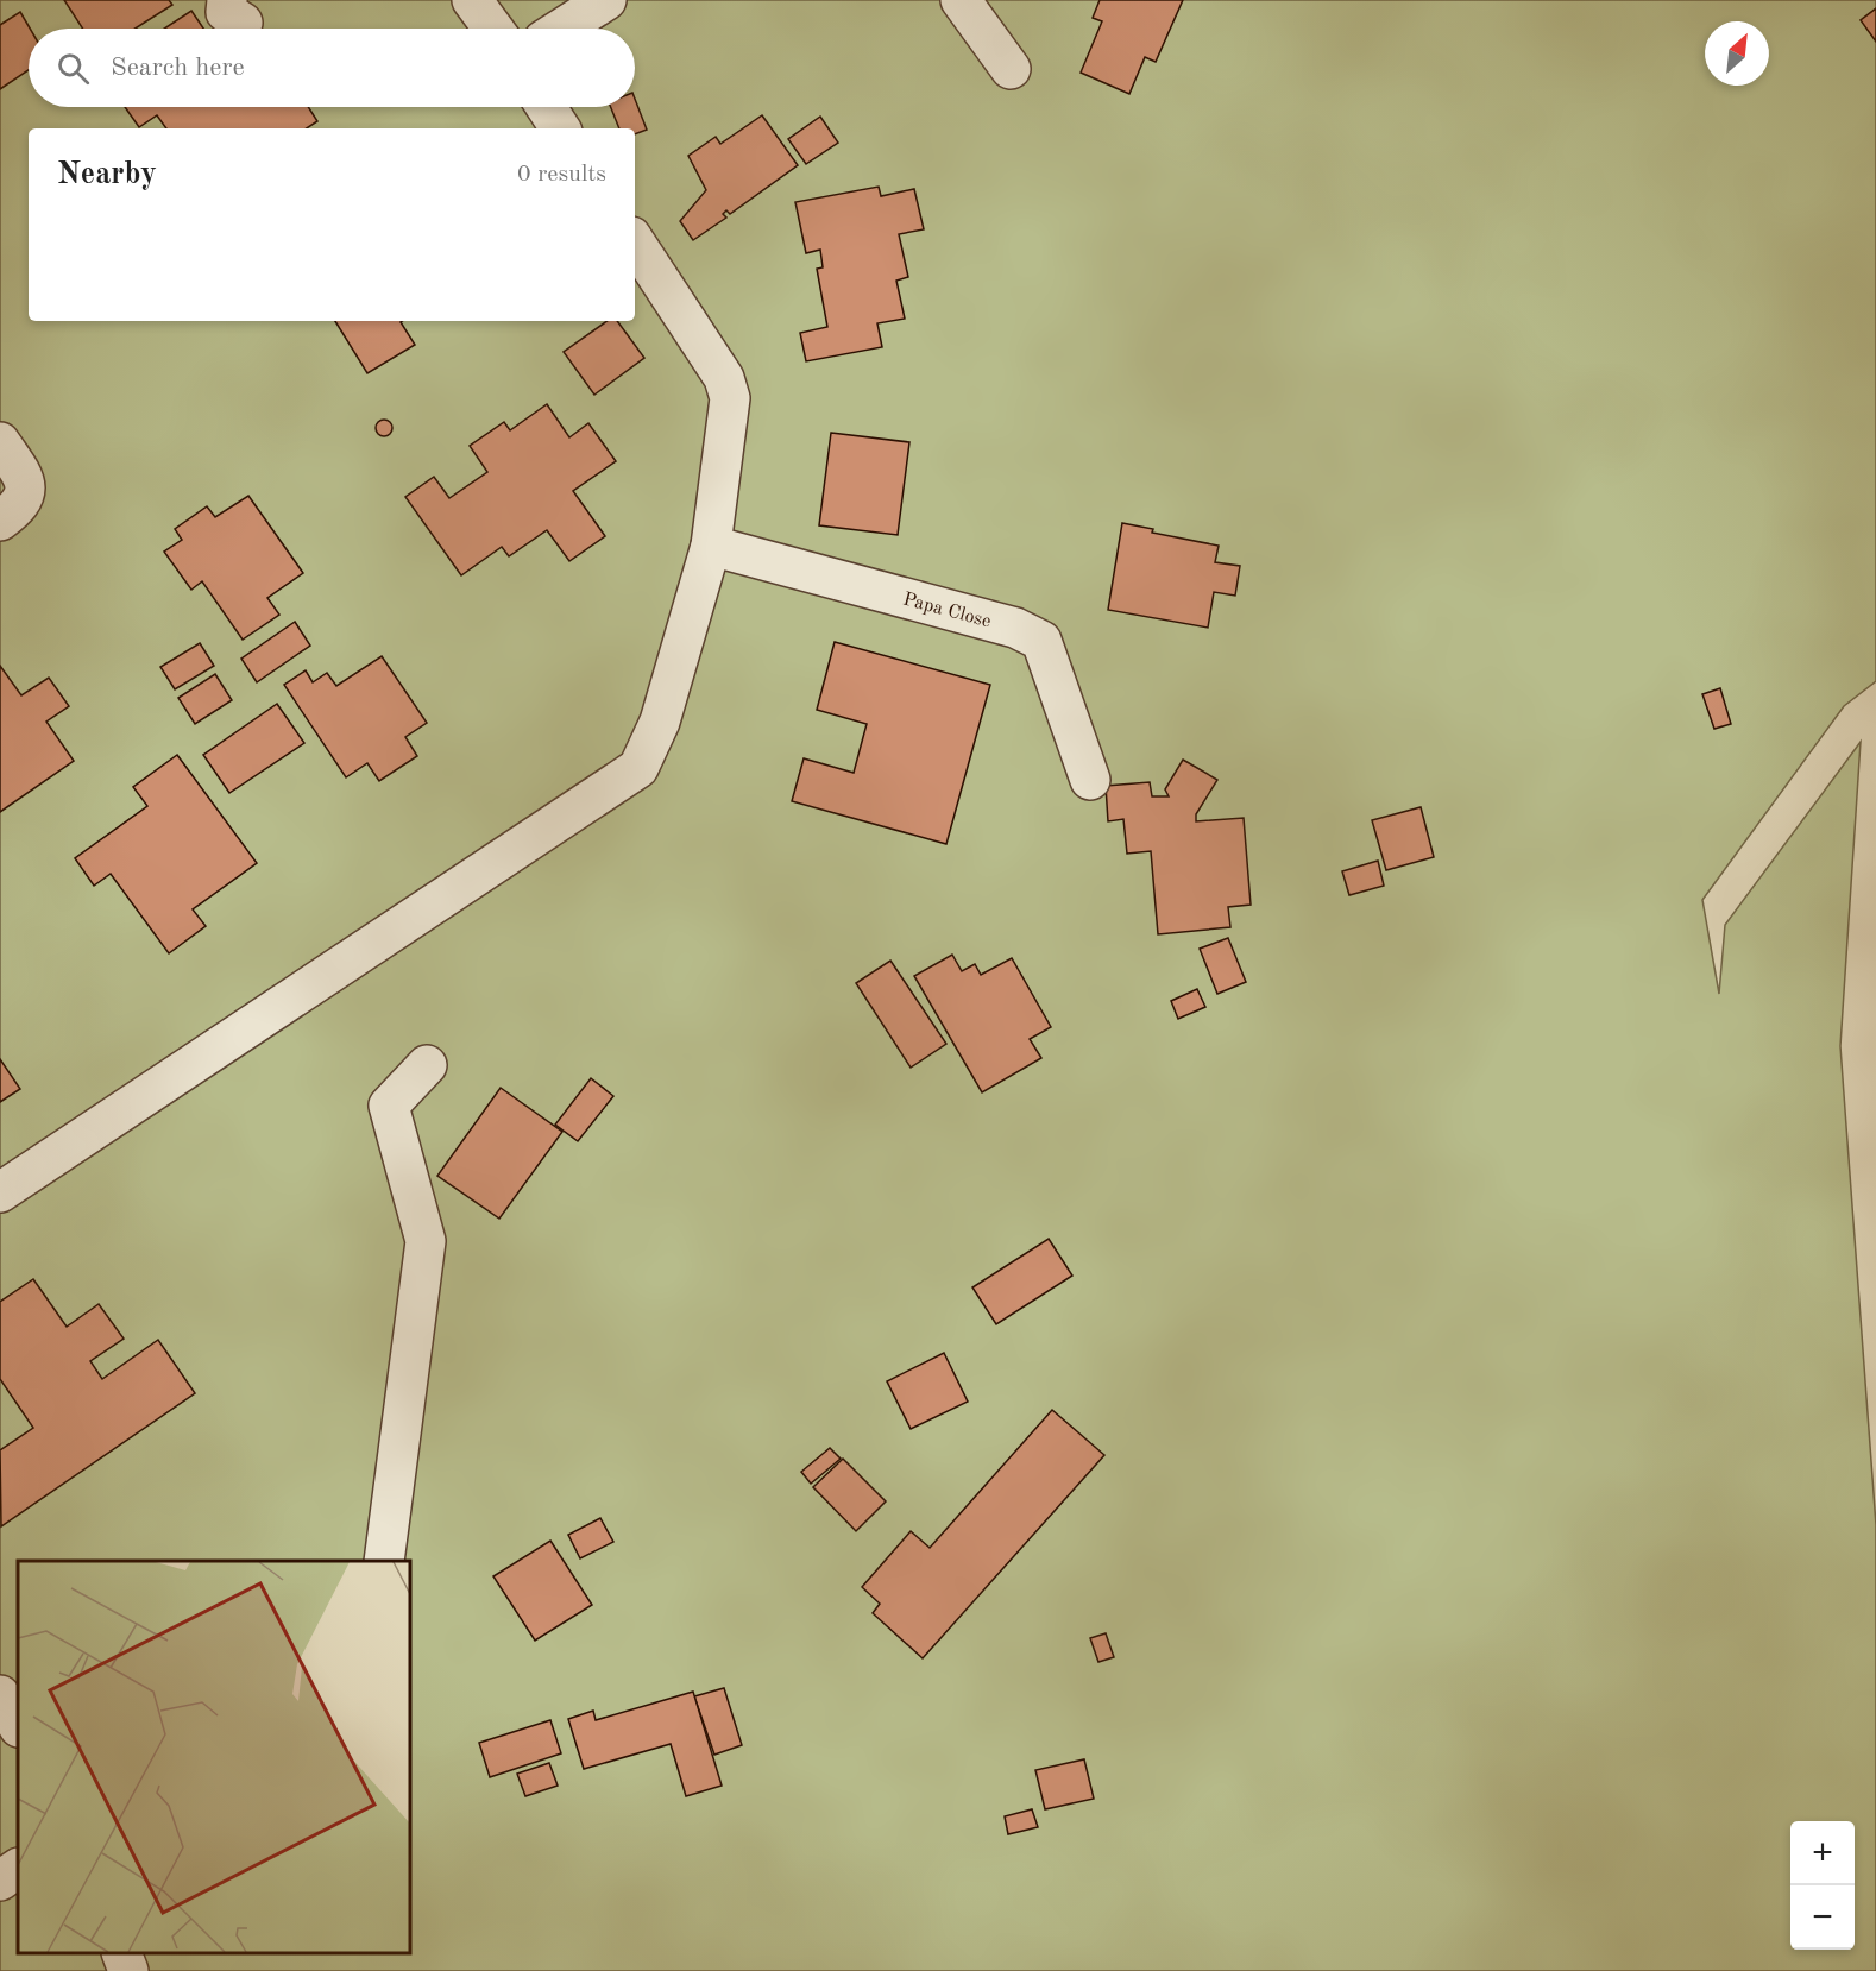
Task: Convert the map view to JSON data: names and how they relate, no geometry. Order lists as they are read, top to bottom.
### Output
{
  "streets": {
    "street": ["Papa Close"]
  },
  "north": "top right",
  "page": {
    "search": "Search here",
    "heading": ["Nearby", "0 results"],
    "map_buttons": ["+", "−"]
  }
}
